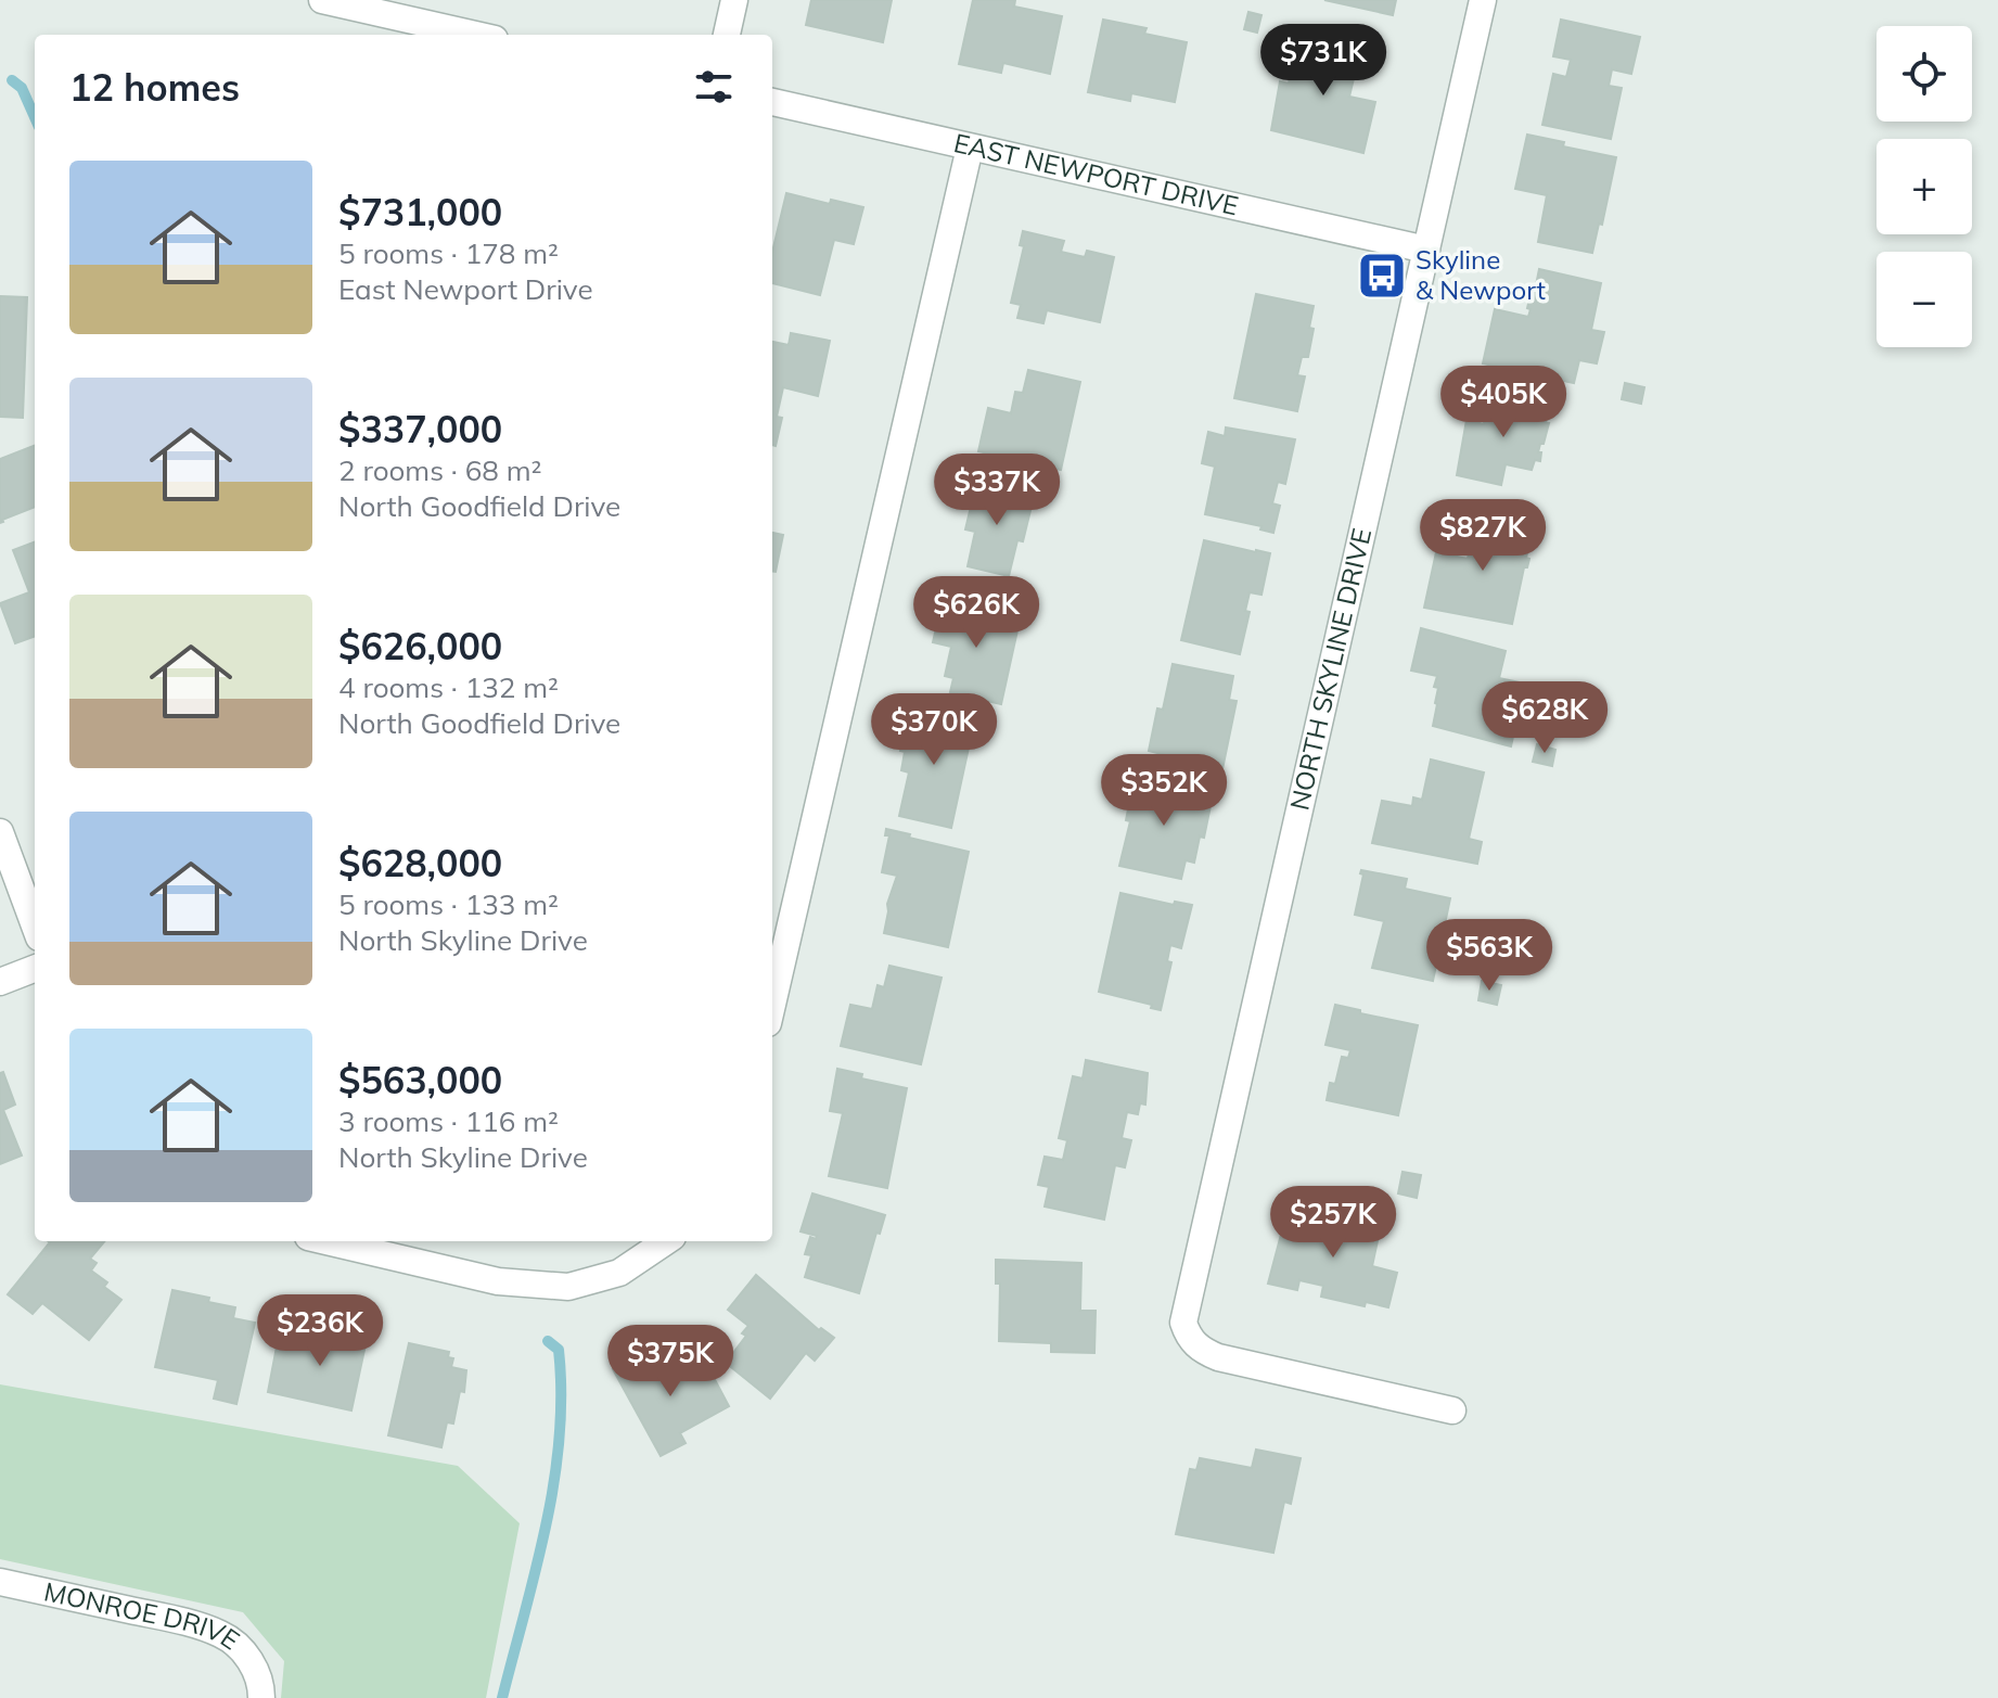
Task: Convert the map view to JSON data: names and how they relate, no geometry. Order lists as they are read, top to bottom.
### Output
{
  "streets": {
    "street": ["EAST NEWPORT DRIVE", "NORTH SKYLINE DRIVE", "MONROE DRIVE"]
  },
  "crossings": [
    ["EAST NEWPORT DRIVE", "NORTH SKYLINE DRIVE"]
  ],
  "places": {
    "bus stop": ["Skyline & Newport"]
  },
  "page": {
    "price": [
      "$731K",
      "$405K",
      "$337K",
      "$827K",
      "$626K",
      "$628K",
      "$370K",
      "$352K",
      "$563K",
      "$257K",
      "$236K",
      "$375K"
    ],
    "map_buttons": ["+", "−"],
    "heading": "12 homes",
    "list": [
      {
        "name": "$731,000",
        "note": "5 rooms · 178 m² · East Newport Drive"
      },
      {
        "name": "$337,000",
        "note": "2 rooms · 68 m² · North Goodfield Drive"
      },
      {
        "name": "$626,000",
        "note": "4 rooms · 132 m² · North Goodfield Drive"
      },
      {
        "name": "$628,000",
        "note": "5 rooms · 133 m² · North Skyline Drive"
      },
      {
        "name": "$563,000",
        "note": "3 rooms · 116 m² · North Skyline Drive"
      }
    ]
  }
}
